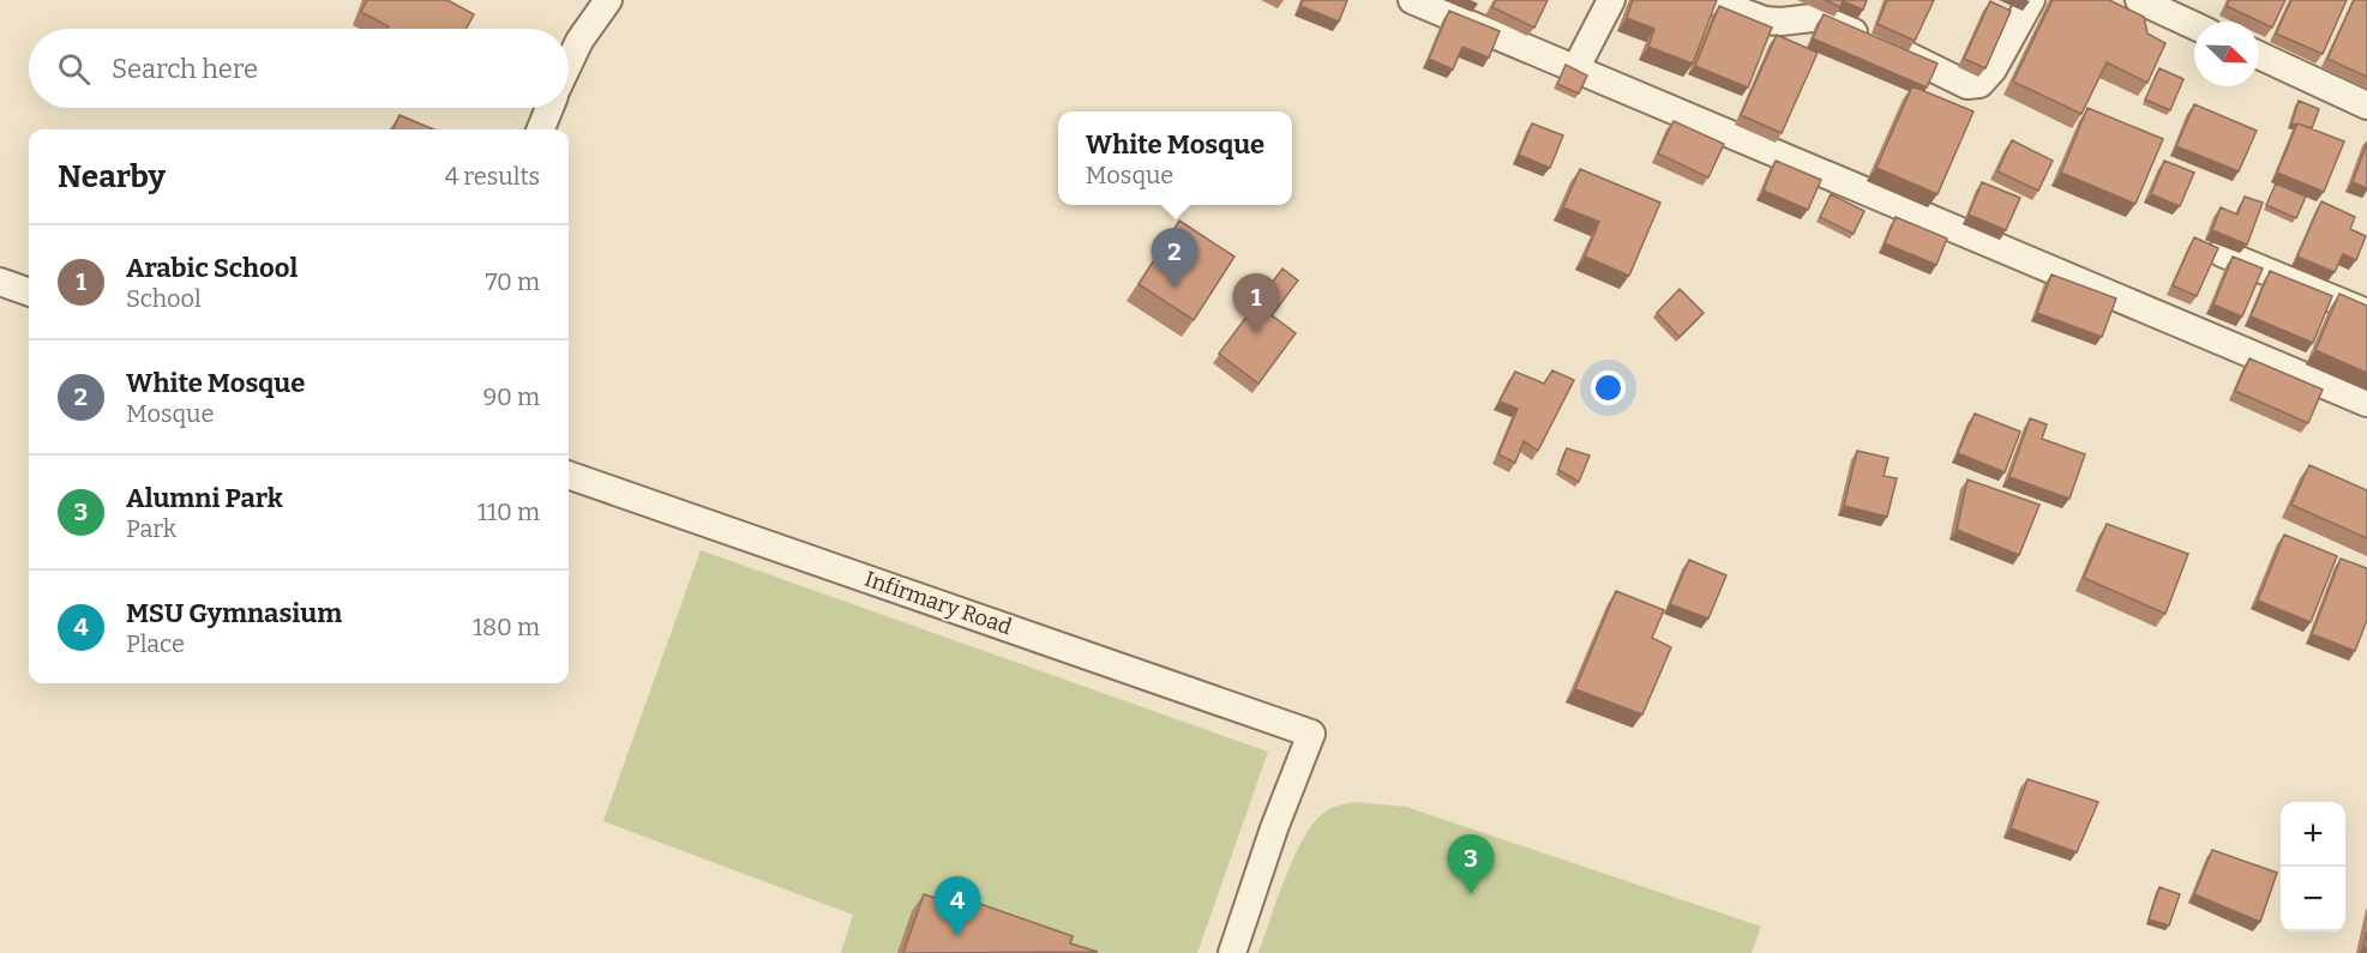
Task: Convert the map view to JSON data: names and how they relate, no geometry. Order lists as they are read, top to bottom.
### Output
{
  "streets": {
    "street": ["Infirmary Road"]
  },
  "north": "bottom right",
  "page": {
    "search": "Search here",
    "popup": ["White Mosque", "Mosque"],
    "heading": ["Nearby", "4 results"],
    "list": [
      {
        "mark": "1",
        "name": "Arabic School",
        "note": "School",
        "value": "70 m"
      },
      {
        "mark": "2",
        "name": "White Mosque",
        "note": "Mosque",
        "value": "90 m"
      },
      {
        "mark": "3",
        "name": "Alumni Park",
        "note": "Park",
        "value": "110 m"
      },
      {
        "mark": "4",
        "name": "MSU Gymnasium",
        "note": "Place",
        "value": "180 m"
      }
    ],
    "pins": [
      "2",
      "1",
      "3",
      "4"
    ],
    "map_buttons": ["+", "−"]
  }
}
